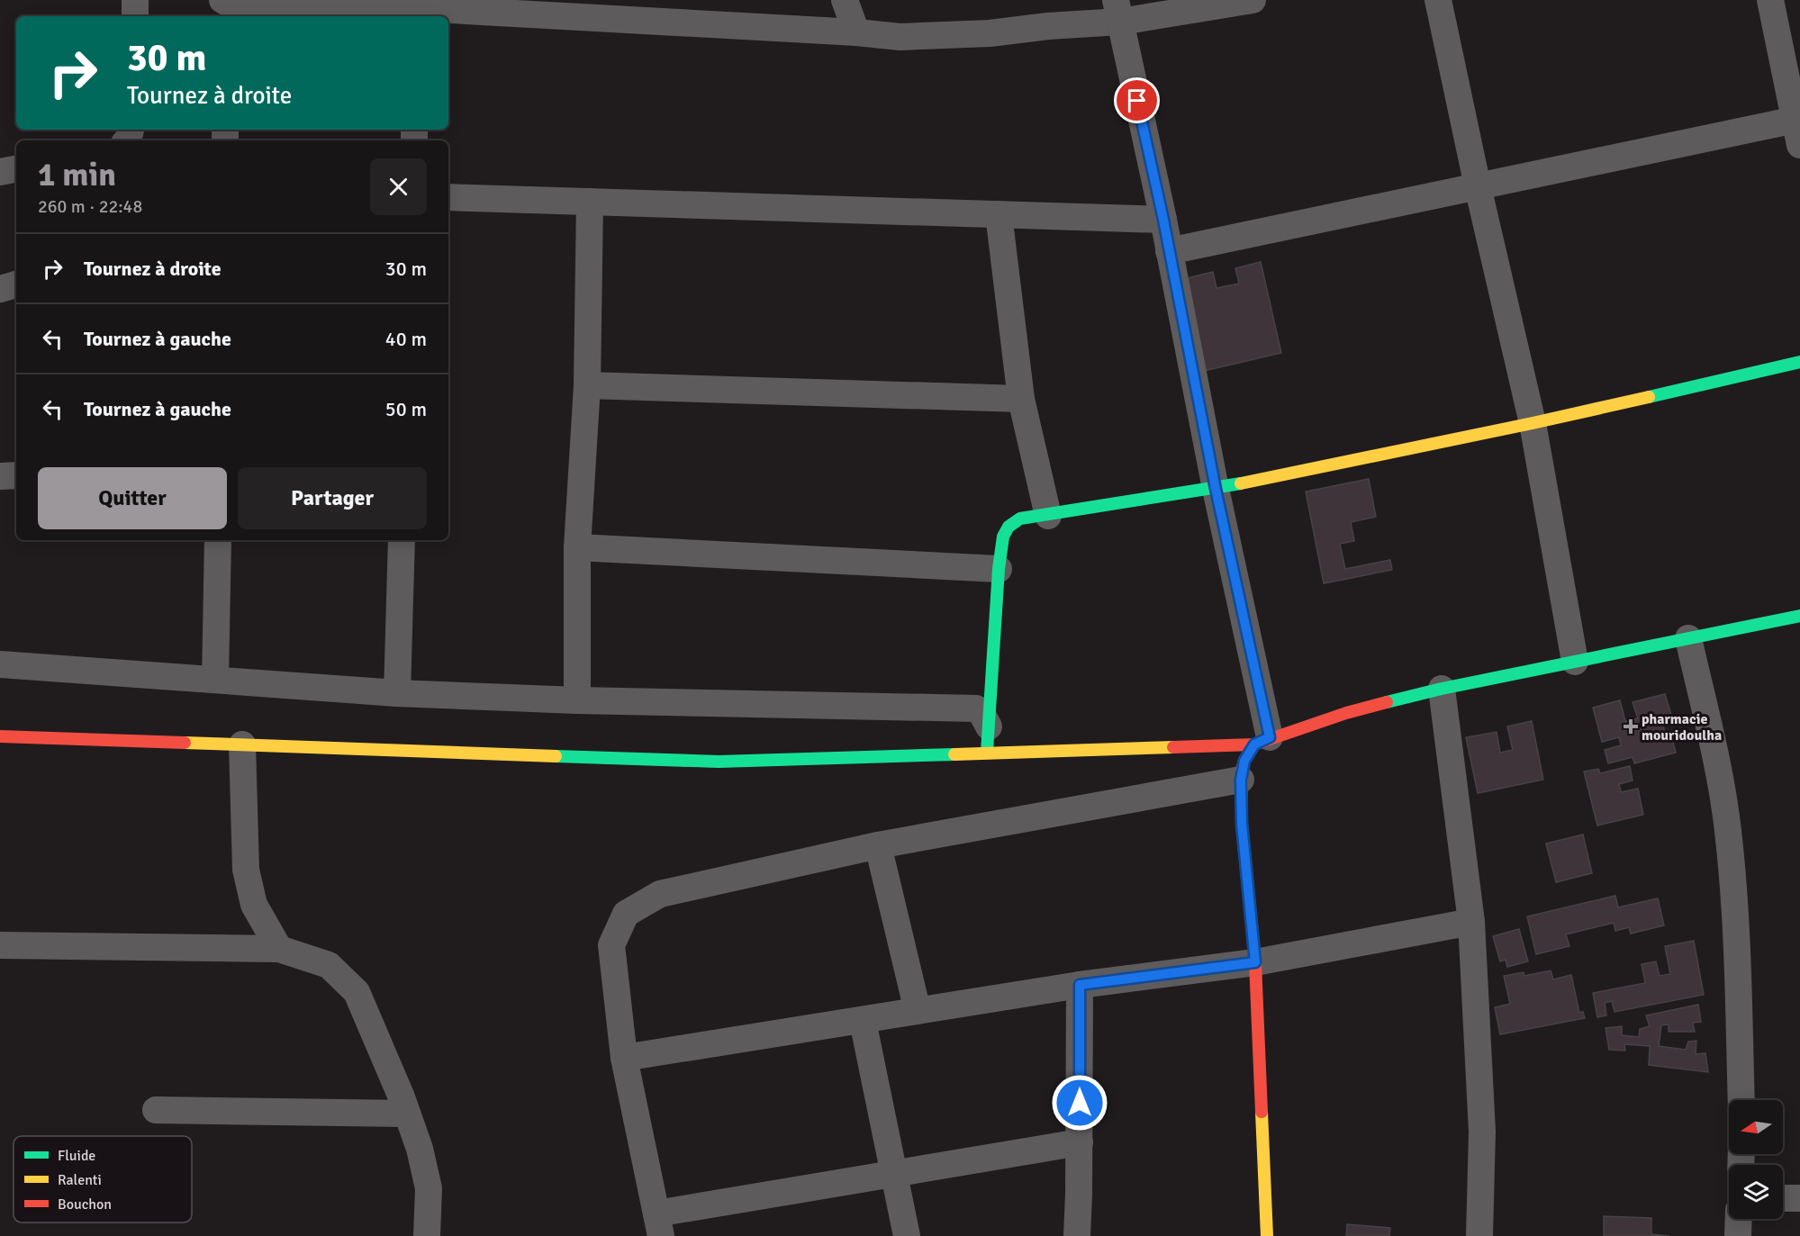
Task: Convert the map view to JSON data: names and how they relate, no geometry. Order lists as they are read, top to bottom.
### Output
{
  "places": {
    "health": ["pharmacie mouridoulha"]
  },
  "legend": ["Fluide", "Ralenti", "Bouchon"],
  "north": "left",
  "page": {
    "turn": ["30 m", "Tournez à droite"],
    "heading": ["1 min", "260 m · 22:48"],
    "list": [
      {
        "name": "Tournez à droite",
        "value": "30 m"
      },
      {
        "name": "Tournez à gauche",
        "value": "40 m"
      },
      {
        "name": "Tournez à gauche",
        "value": "50 m"
      }
    ],
    "buttons": ["Quitter", "Partager"]
  }
}
